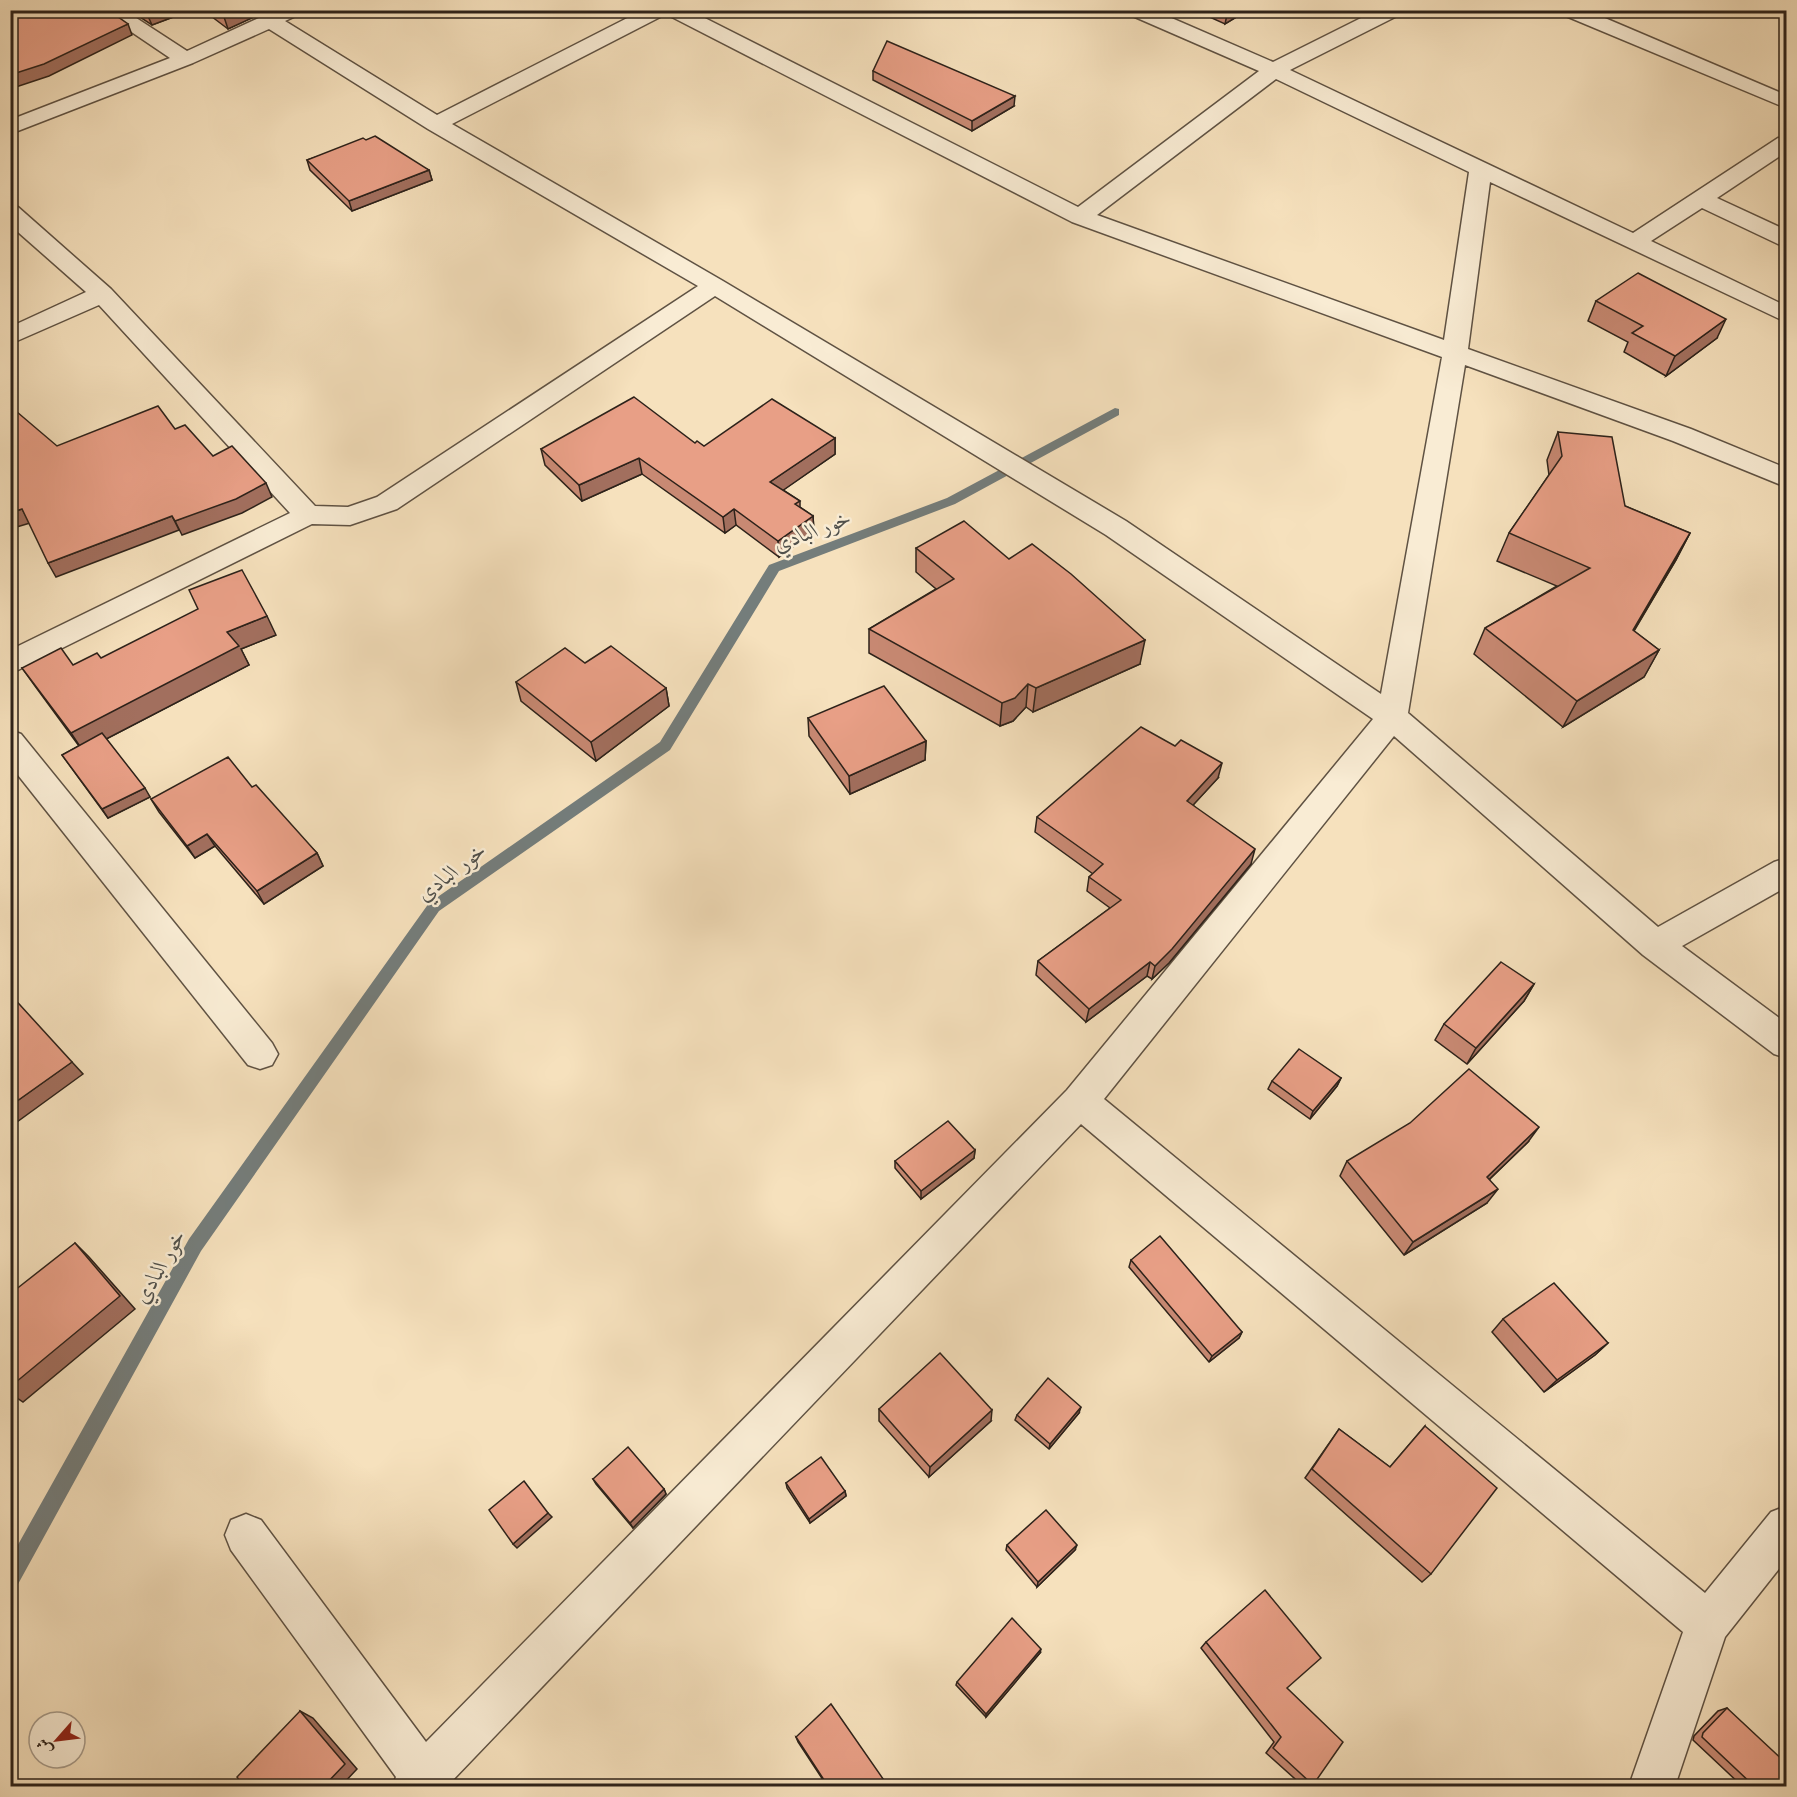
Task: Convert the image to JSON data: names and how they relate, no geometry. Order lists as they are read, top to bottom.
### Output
{
  "water": ["خور البادي"],
  "north": "bottom left"
}
